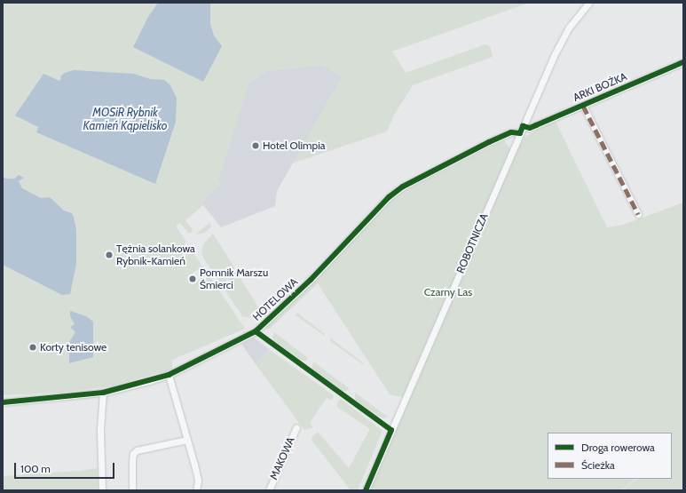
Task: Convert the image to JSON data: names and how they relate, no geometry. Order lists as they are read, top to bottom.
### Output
{
  "streets": {
    "street": [
      "ARKI BOŻKA",
      "ROBOTNICZA",
      "HOTELOWA",
      "MAKOWA"
    ]
  },
  "crossings": [
    ["ARKI BOŻKA", "ROBOTNICZA"],
    ["ARKI BOŻKA", "HOTELOWA"],
    ["ROBOTNICZA", "HOTELOWA"]
  ],
  "water": ["MOSiR Rybnik Kamień Kąpielisko"],
  "parks": ["Czarny Las"],
  "places": [
    "Hotel Olimpia",
    "Tężnia solankowa Rybnik-Kamień",
    "Pomnik Marszu Śmierci",
    "Korty tenisowe"
  ],
  "legend": ["Droga rowerowa", "Ścieżka"],
  "scale_bar": "100 m"
}
